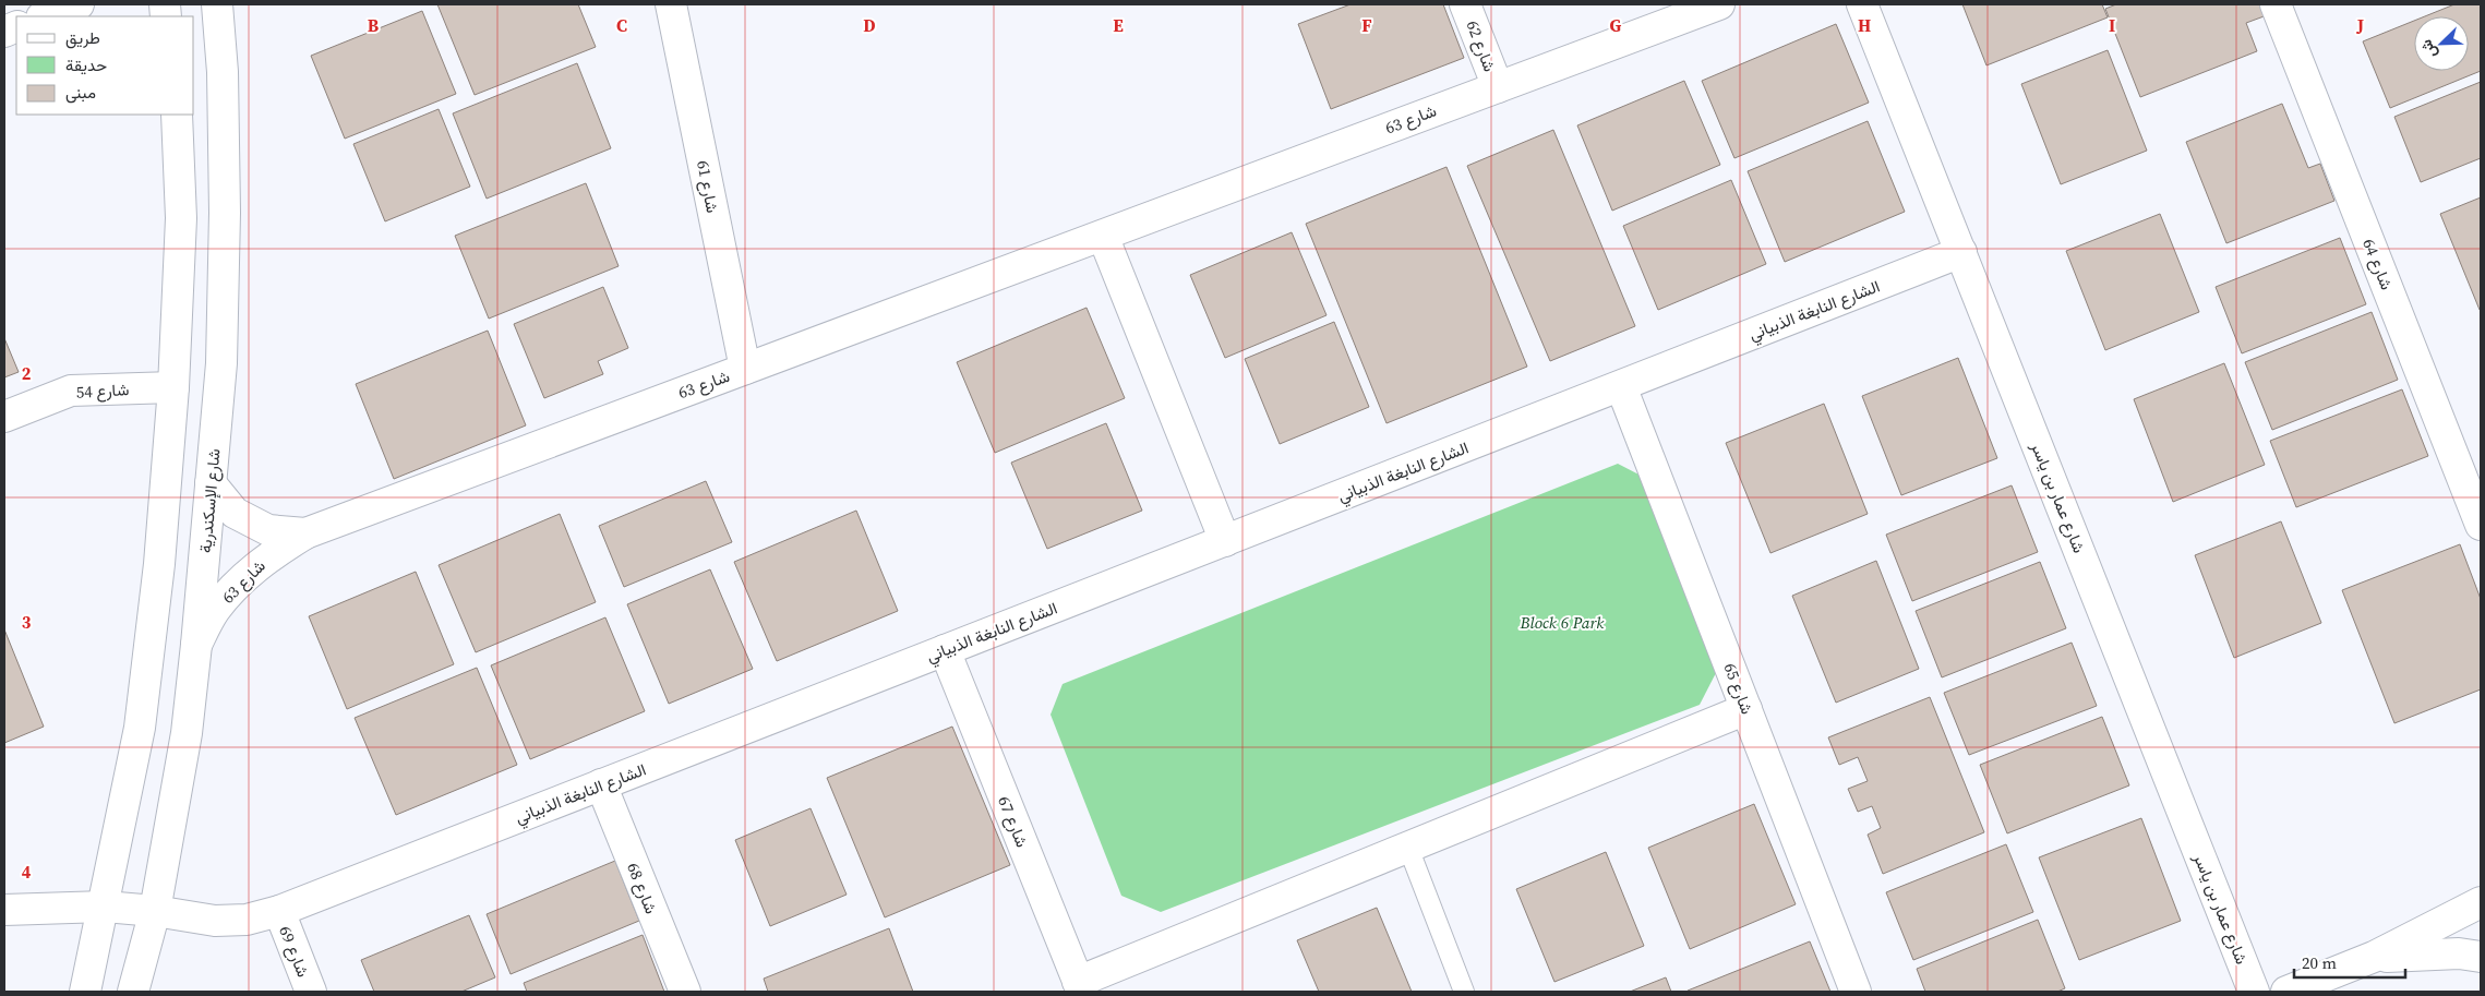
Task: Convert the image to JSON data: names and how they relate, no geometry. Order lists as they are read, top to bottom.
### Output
{
  "streets": {
    "street": [
      "شارع 62",
      "شارع 63",
      "شارع 61",
      "شارع 64",
      "الشارع النابغة الذبياني",
      "شارع 54",
      "شارع عمار بن ياسر",
      "شارع الإسكندرية",
      "شارع 65",
      "شارع 67",
      "شارع 68",
      "شارع 69"
    ]
  },
  "crossings": [
    ["شارع 62", "شارع 63"],
    ["شارع 63", "شارع 61"],
    ["شارع 63", "شارع الإسكندرية"],
    ["الشارع النابغة الذبياني", "شارع عمار بن ياسر"],
    ["الشارع النابغة الذبياني", "شارع الإسكندرية"],
    ["الشارع النابغة الذبياني", "شارع 65"],
    ["الشارع النابغة الذبياني", "شارع 67"],
    ["الشارع النابغة الذبياني", "شارع 68"],
    ["الشارع النابغة الذبياني", "شارع 69"]
  ],
  "parks": ["Block 6 Park"],
  "legend": ["طريق", "حديقة", "مبنى"],
  "scale_bar": "20 m",
  "north": "bottom left",
  "grid": {
    "columns": [
      "B",
      "C",
      "D",
      "E",
      "F",
      "G",
      "H",
      "I",
      "J"
    ],
    "rows": ["2", "3", "4"]
  }
}
